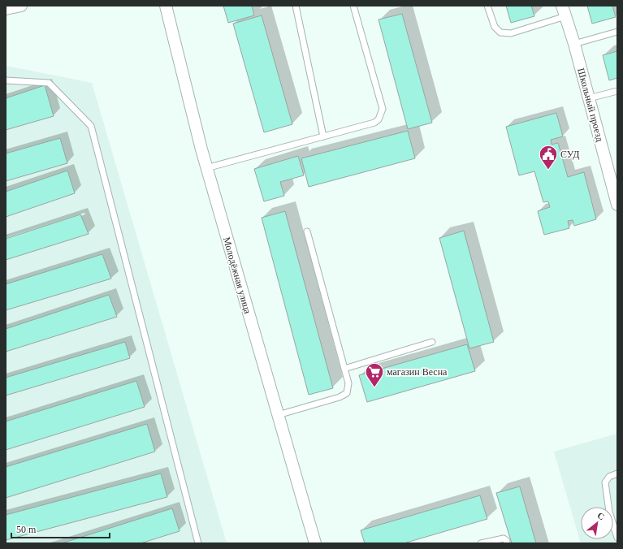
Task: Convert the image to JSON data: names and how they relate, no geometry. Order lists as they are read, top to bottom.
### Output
{
  "streets": {
    "street": ["Школьный проезд", "Молодёжная улица"]
  },
  "places": {
    "public building": ["СУД"],
    "supermarket": ["магазин Весна"]
  },
  "scale_bar": "50 m",
  "north": "top right"
}
